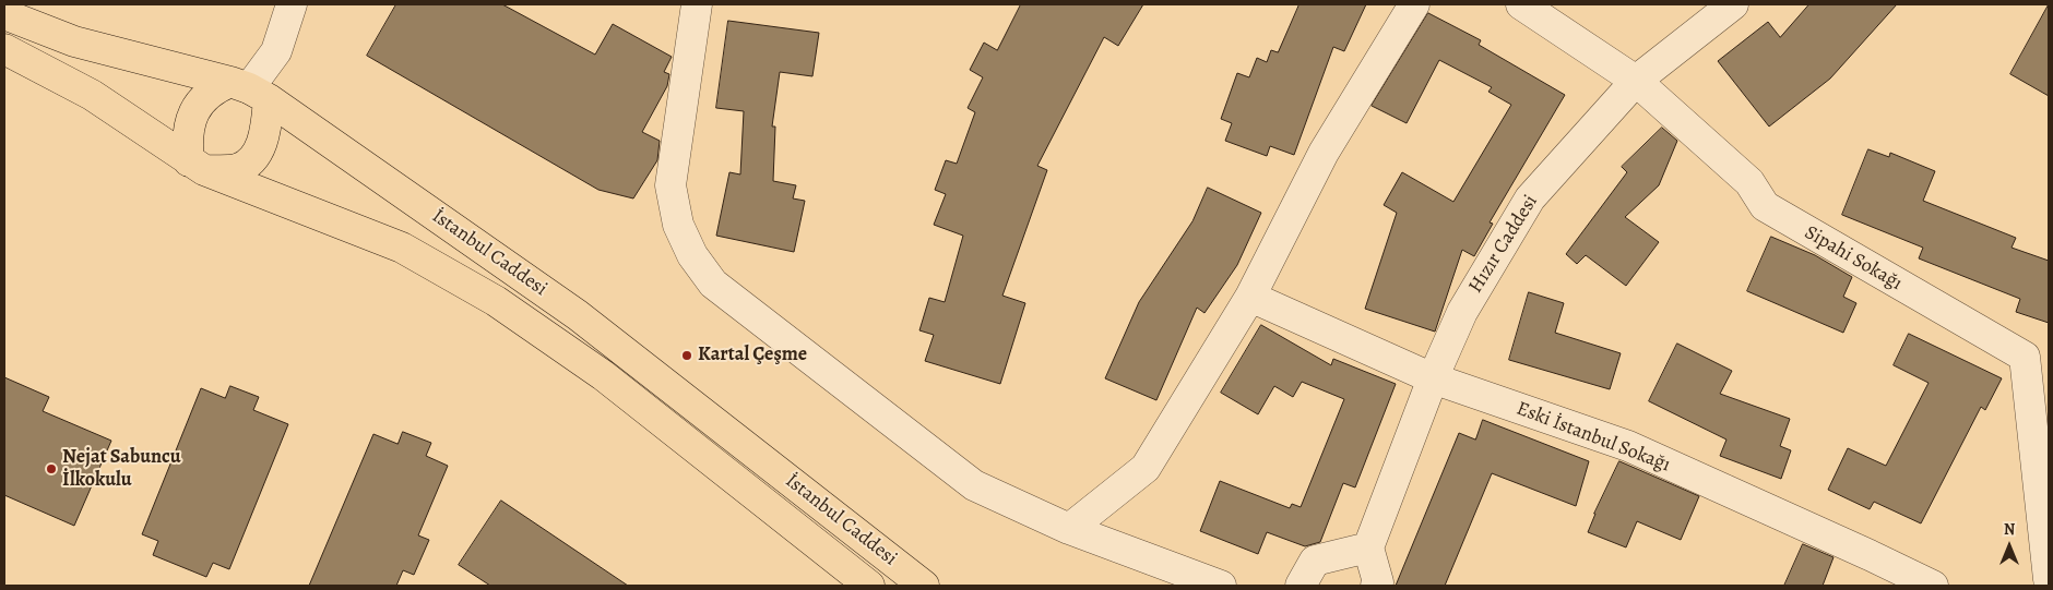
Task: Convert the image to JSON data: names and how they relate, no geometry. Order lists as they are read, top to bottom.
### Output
{
  "streets": {
    "main road": ["İstanbul Caddesi"],
    "street": ["Hızır Caddesi", "Sipahi Sokağı", "Eski İstanbul Sokağı"]
  },
  "crossings": [
    ["Hızır Caddesi", "Sipahi Sokağı"],
    ["Hızır Caddesi", "Eski İstanbul Sokağı"]
  ],
  "places": ["Kartal Çeşme", "Nejat Sabuncu İlkokulu"],
  "north": "top"
}
